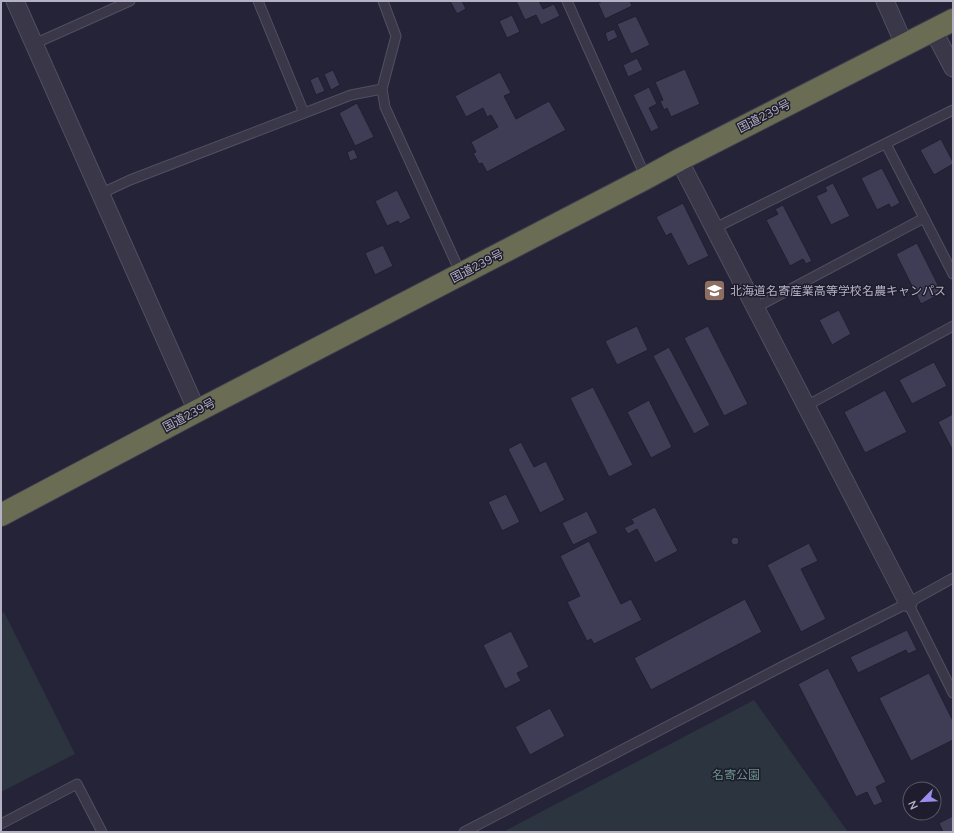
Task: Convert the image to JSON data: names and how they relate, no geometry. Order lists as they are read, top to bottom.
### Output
{
  "streets": {
    "highway": ["国道239号"]
  },
  "parks": ["名寄公園"],
  "places": {
    "school or university": ["北海道名寄産業高等学校名農キャンパス"]
  },
  "north": "bottom left"
}
